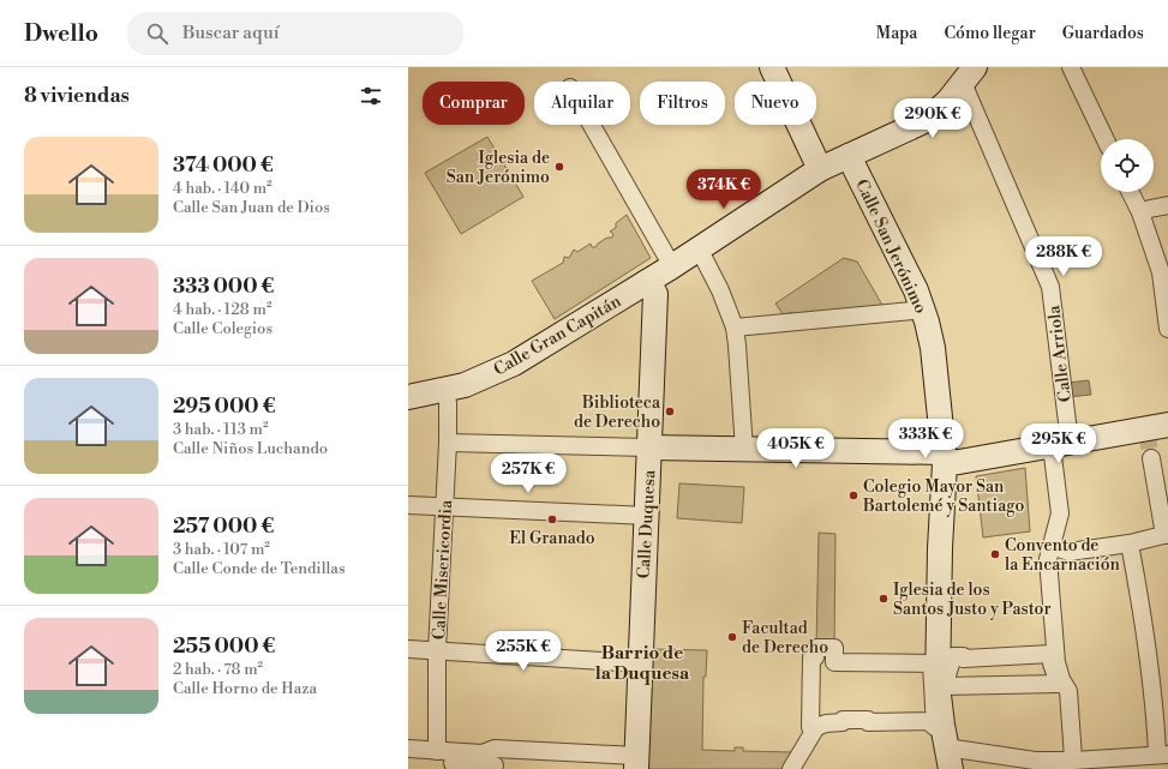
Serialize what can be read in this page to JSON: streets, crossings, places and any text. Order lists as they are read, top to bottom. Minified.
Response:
{"streets":{"main road":["Calle San Jerónimo","Calle Gran Capitán","Calle Duquesa"],"street":["Calle Arriola","Calle Misericordia"]},"crossings":[["Calle San Jerónimo","Calle Gran Capitán"],["Calle Gran Capitán","Calle Arriola"],["Calle Gran Capitán","Calle Duquesa"],["Calle Gran Capitán","Calle Misericordia"]],"districts":["Barrio de la Duquesa"],"places":["Iglesia de San Jerónimo","Biblioteca de Derecho","Colegio Mayor San Bartolemé y Santiago","El Granado","Convento de la Encarnación","Iglesia de los Santos Justo y Pastor","Facultad de Derecho"],"page":{"header":"Dwello","search":"Buscar aquí","nav":["Mapa","Cómo llegar","Guardados"],"heading":"8 viviendas","chip":["Comprar","Alquilar","Filtros","Nuevo"],"price":["290K €","374K €","288K €","333K €","295K €","405K €","257K €","255K €"],"list":[{"name":"374 000 €","note":"4 hab. · 140 m² · Calle San Juan de Dios"},{"name":"333 000 €","note":"4 hab. · 128 m² · Calle Colegios"},{"name":"295 000 €","note":"3 hab. · 113 m² · Calle Niños Luchando"},{"name":"257 000 €","note":"3 hab. · 107 m² · Calle Conde de Tendillas"},{"name":"255 000 €","note":"2 hab. · 78 m² · Calle Horno de Haza"}]}}
